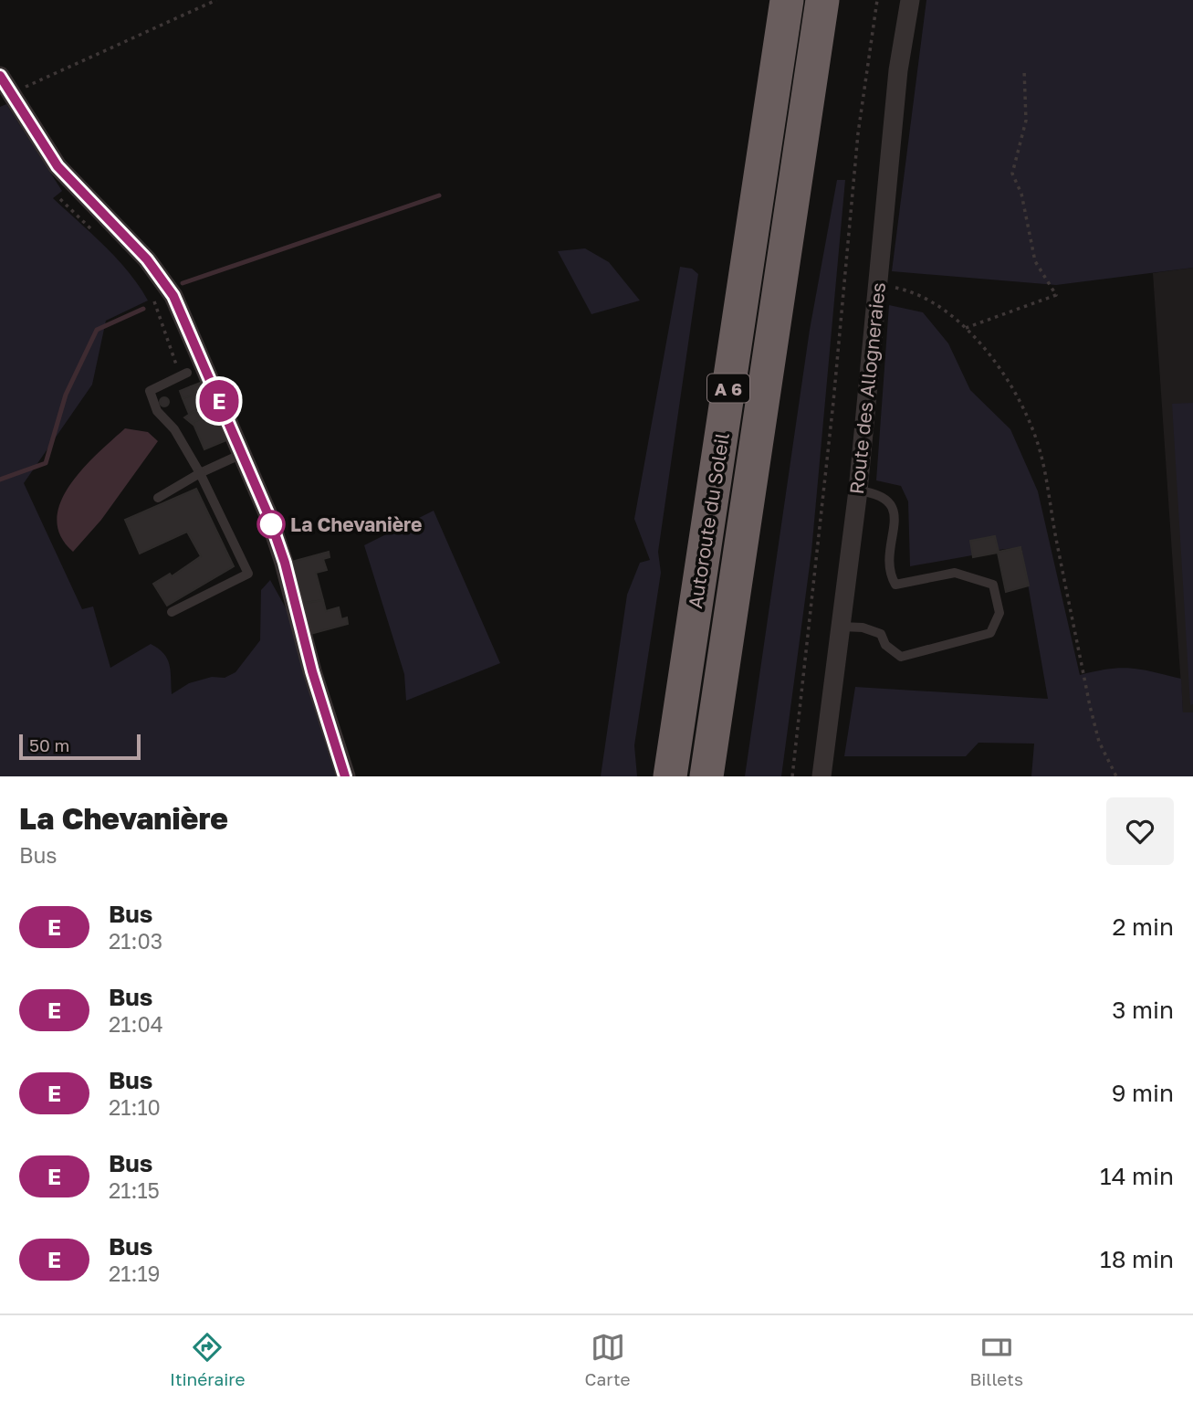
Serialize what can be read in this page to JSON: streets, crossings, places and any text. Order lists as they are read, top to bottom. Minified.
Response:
{"streets":{"highway":["A 6","Autoroute du Soleil"],"street":["Route des Allogneraies"]},"places":["La Chevanière"],"lines":["bus line E"],"scale_bar":"50 m","page":{"on_map":"E","scale":"50 m","heading":["La Chevanière","Bus"],"list":[{"mark":"E","name":"Bus","note":"21:03","value":"2 min"},{"mark":"E","name":"Bus","note":"21:04","value":"3 min"},{"mark":"E","name":"Bus","note":"21:10","value":"9 min"},{"mark":"E","name":"Bus","note":"21:15","value":"14 min"},{"mark":"E","name":"Bus","note":"21:19","value":"18 min"}],"tabs":["Itinéraire","Carte","Billets"]}}
